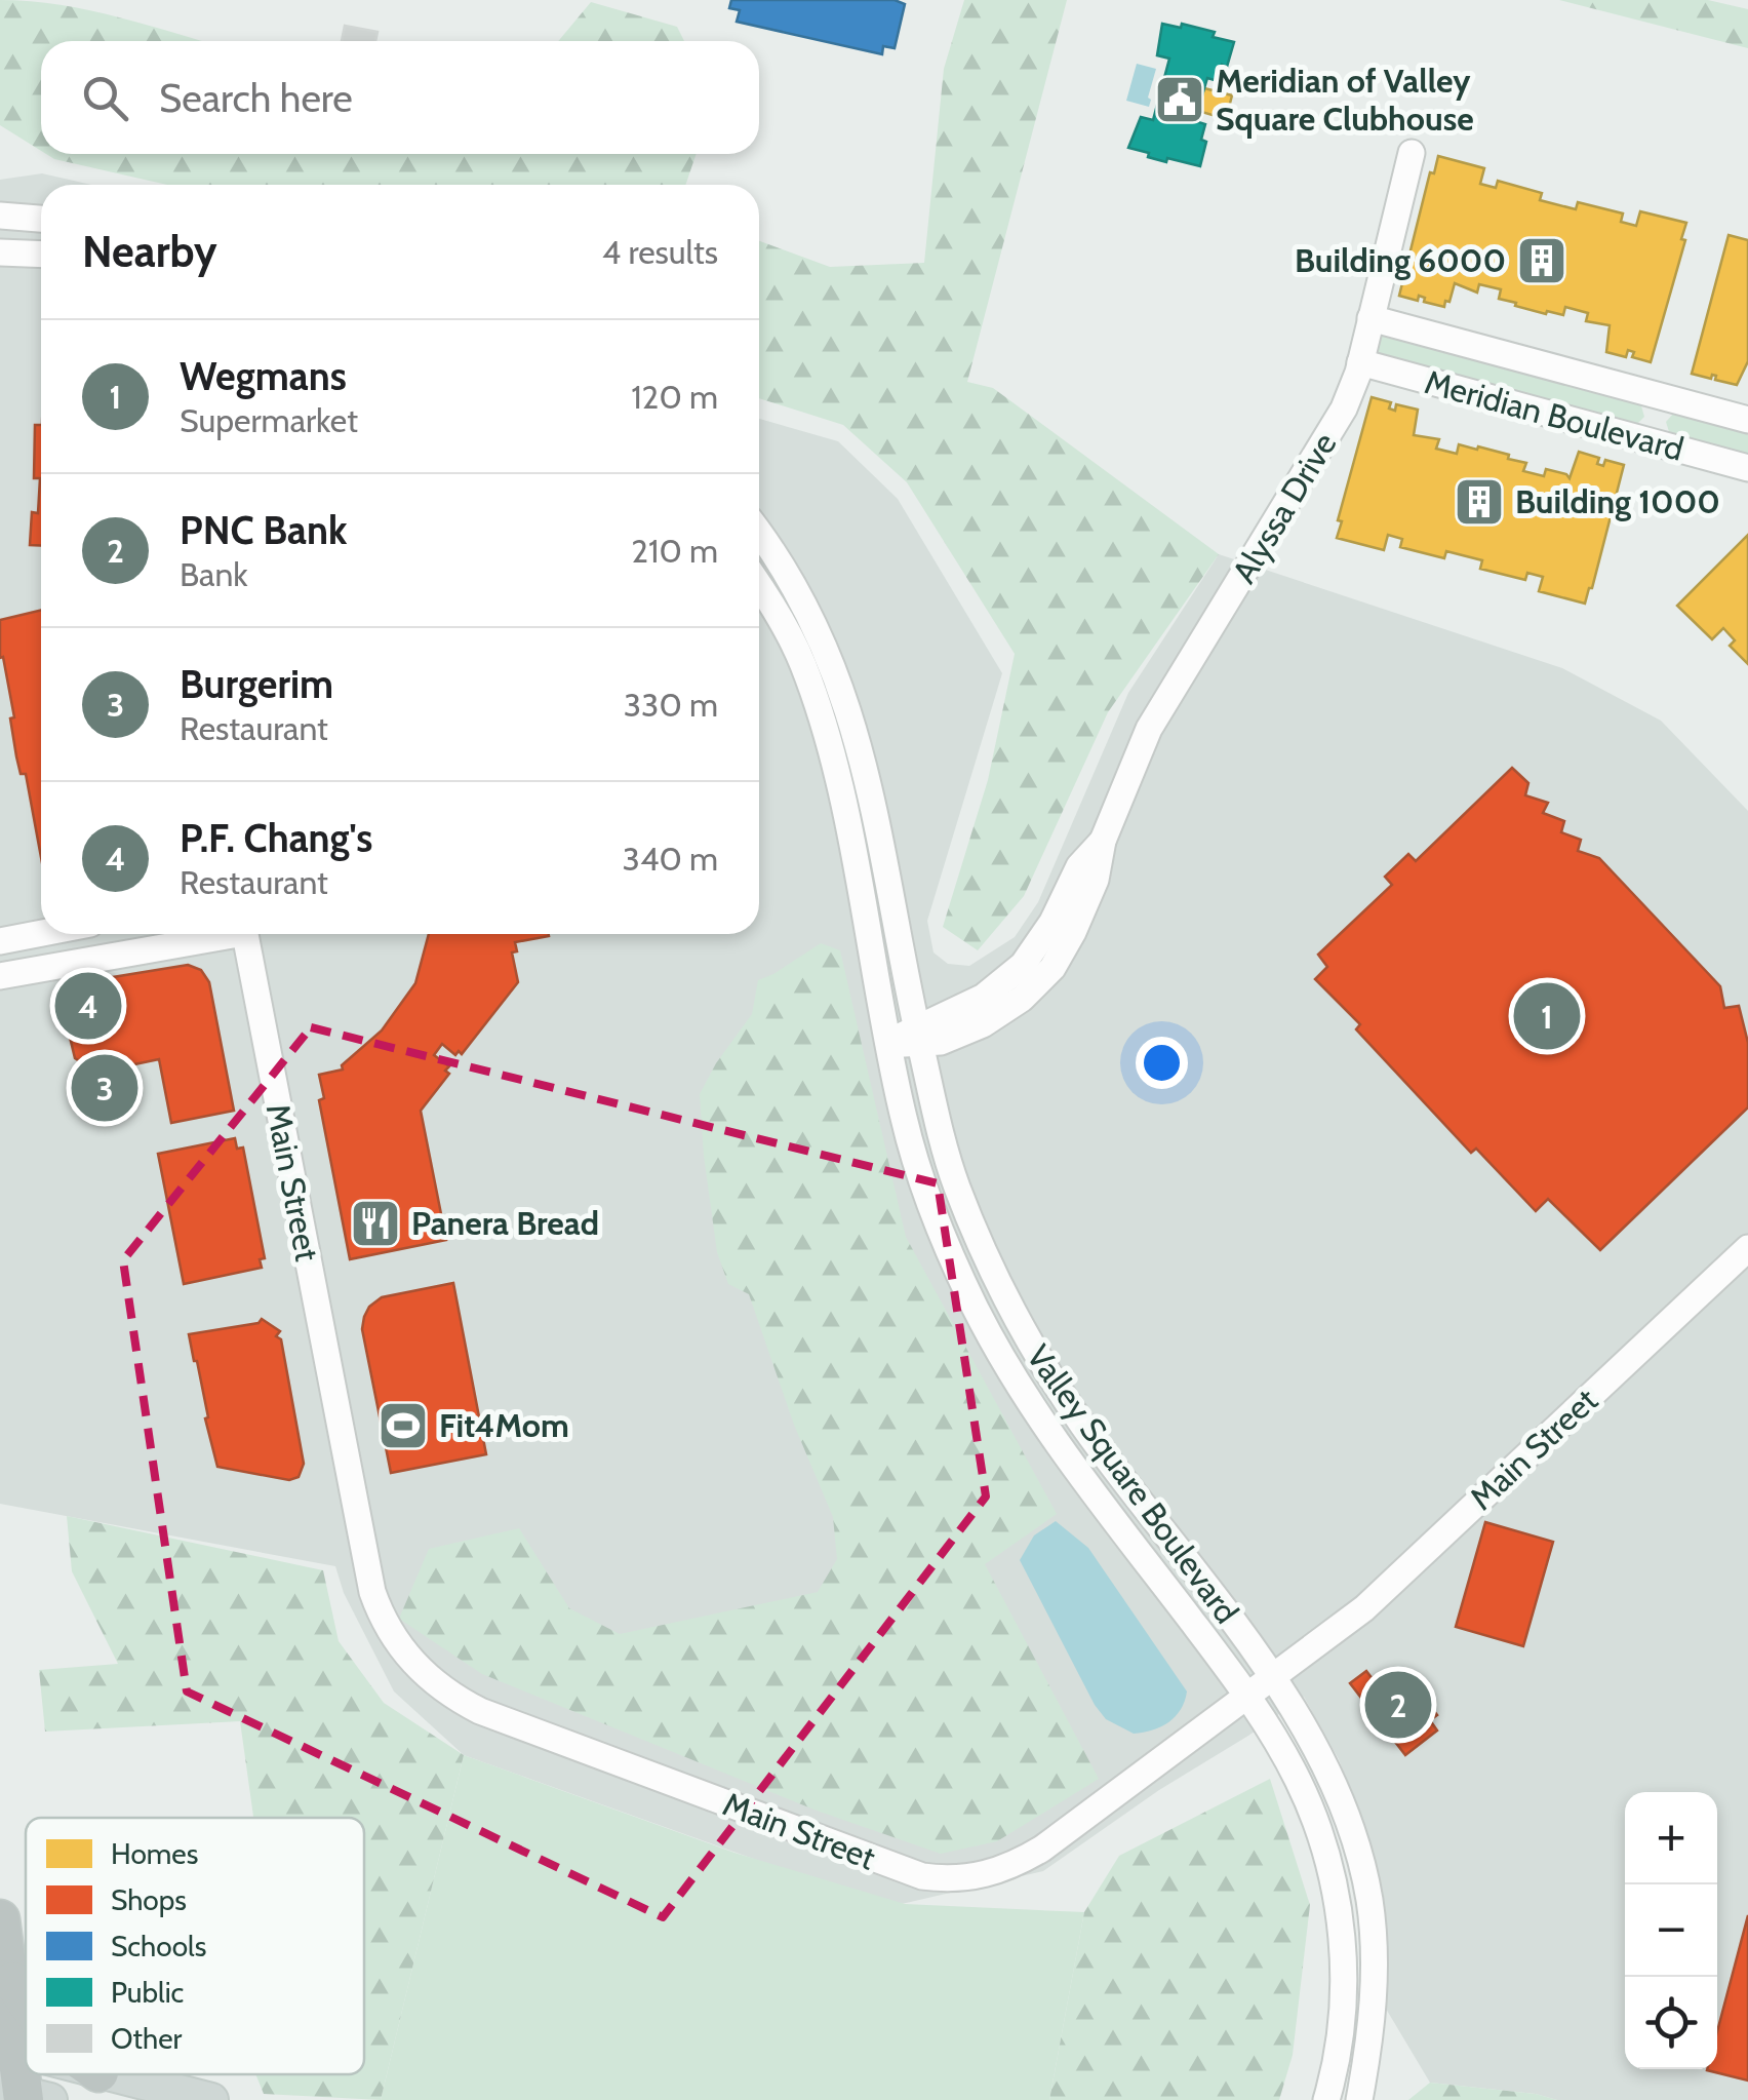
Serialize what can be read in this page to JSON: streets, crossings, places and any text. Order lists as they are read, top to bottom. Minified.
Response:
{"streets":{"street":["Meridian Boulevard","Alyssa Drive","Main Street","Valley Square Boulevard"]},"crossings":[["Meridian Boulevard","Alyssa Drive"],["Alyssa Drive","Valley Square Boulevard"],["Main Street","Valley Square Boulevard"]],"places":{"public building":["Meridian of Valley Square Clubhouse"],"building":["Building 6000","Building 1000"],"restaurant":["Panera Bread"],"sports":["Fit4Mom"]},"legend":["Homes","Shops","Schools","Public","Other"],"page":{"search":"Search here","heading":["Nearby","4 results"],"list":[{"mark":"1","name":"Wegmans","note":"Supermarket","value":"120 m"},{"mark":"2","name":"PNC Bank","note":"Bank","value":"210 m"},{"mark":"3","name":"Burgerim","note":"Restaurant","value":"330 m"},{"mark":"4","name":"P.F. Chang's","note":"Restaurant","value":"340 m"}],"pins":["4","1","3","2"],"map_buttons":["+","−"]}}
